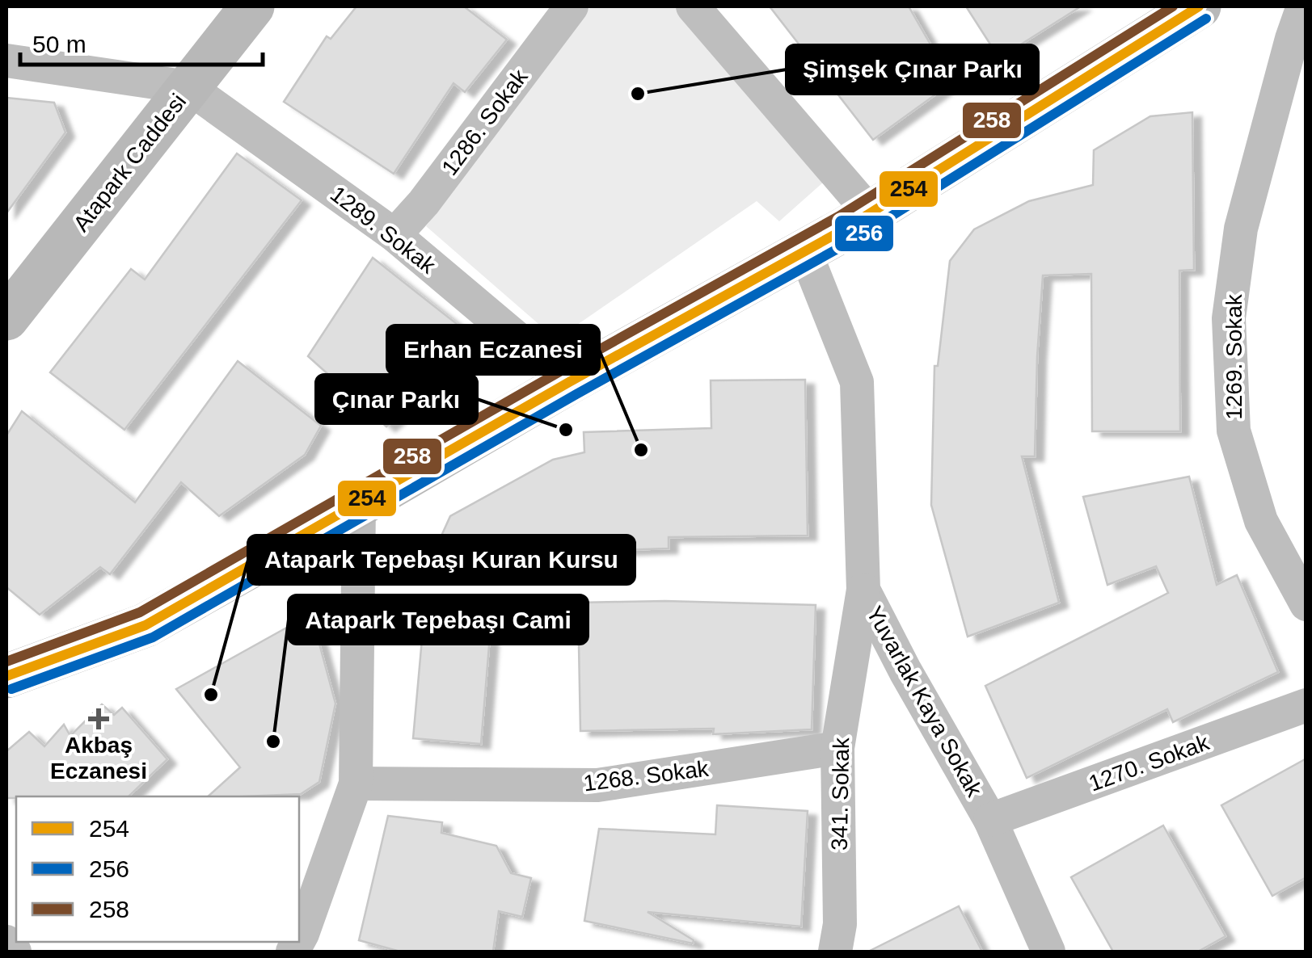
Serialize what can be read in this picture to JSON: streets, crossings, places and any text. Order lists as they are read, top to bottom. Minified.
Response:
{"streets":{"street":["1286. Sokak","Atapark Caddesi","1289. Sokak","1269. Sokak","Yuvarlak Kaya Sokak","1270. Sokak","1268. Sokak","341. Sokak"]},"crossings":[["1286. Sokak","1289. Sokak"],["Atapark Caddesi","1289. Sokak"],["Yuvarlak Kaya Sokak","1270. Sokak"],["Yuvarlak Kaya Sokak","341. Sokak"],["1268. Sokak","341. Sokak"]],"places":{"other":["Şimşek Çınar Parkı","Çınar Parkı","Erhan Eczanesi","Atapark Tepebaşı Kuran Kursu","Atapark Tepebaşı Cami"],"health":["Akbaş Eczanesi"]},"lines":["transit line 254","transit line 258","transit line 256"],"legend":["254","256","258"],"scale_bar":"50 m"}
